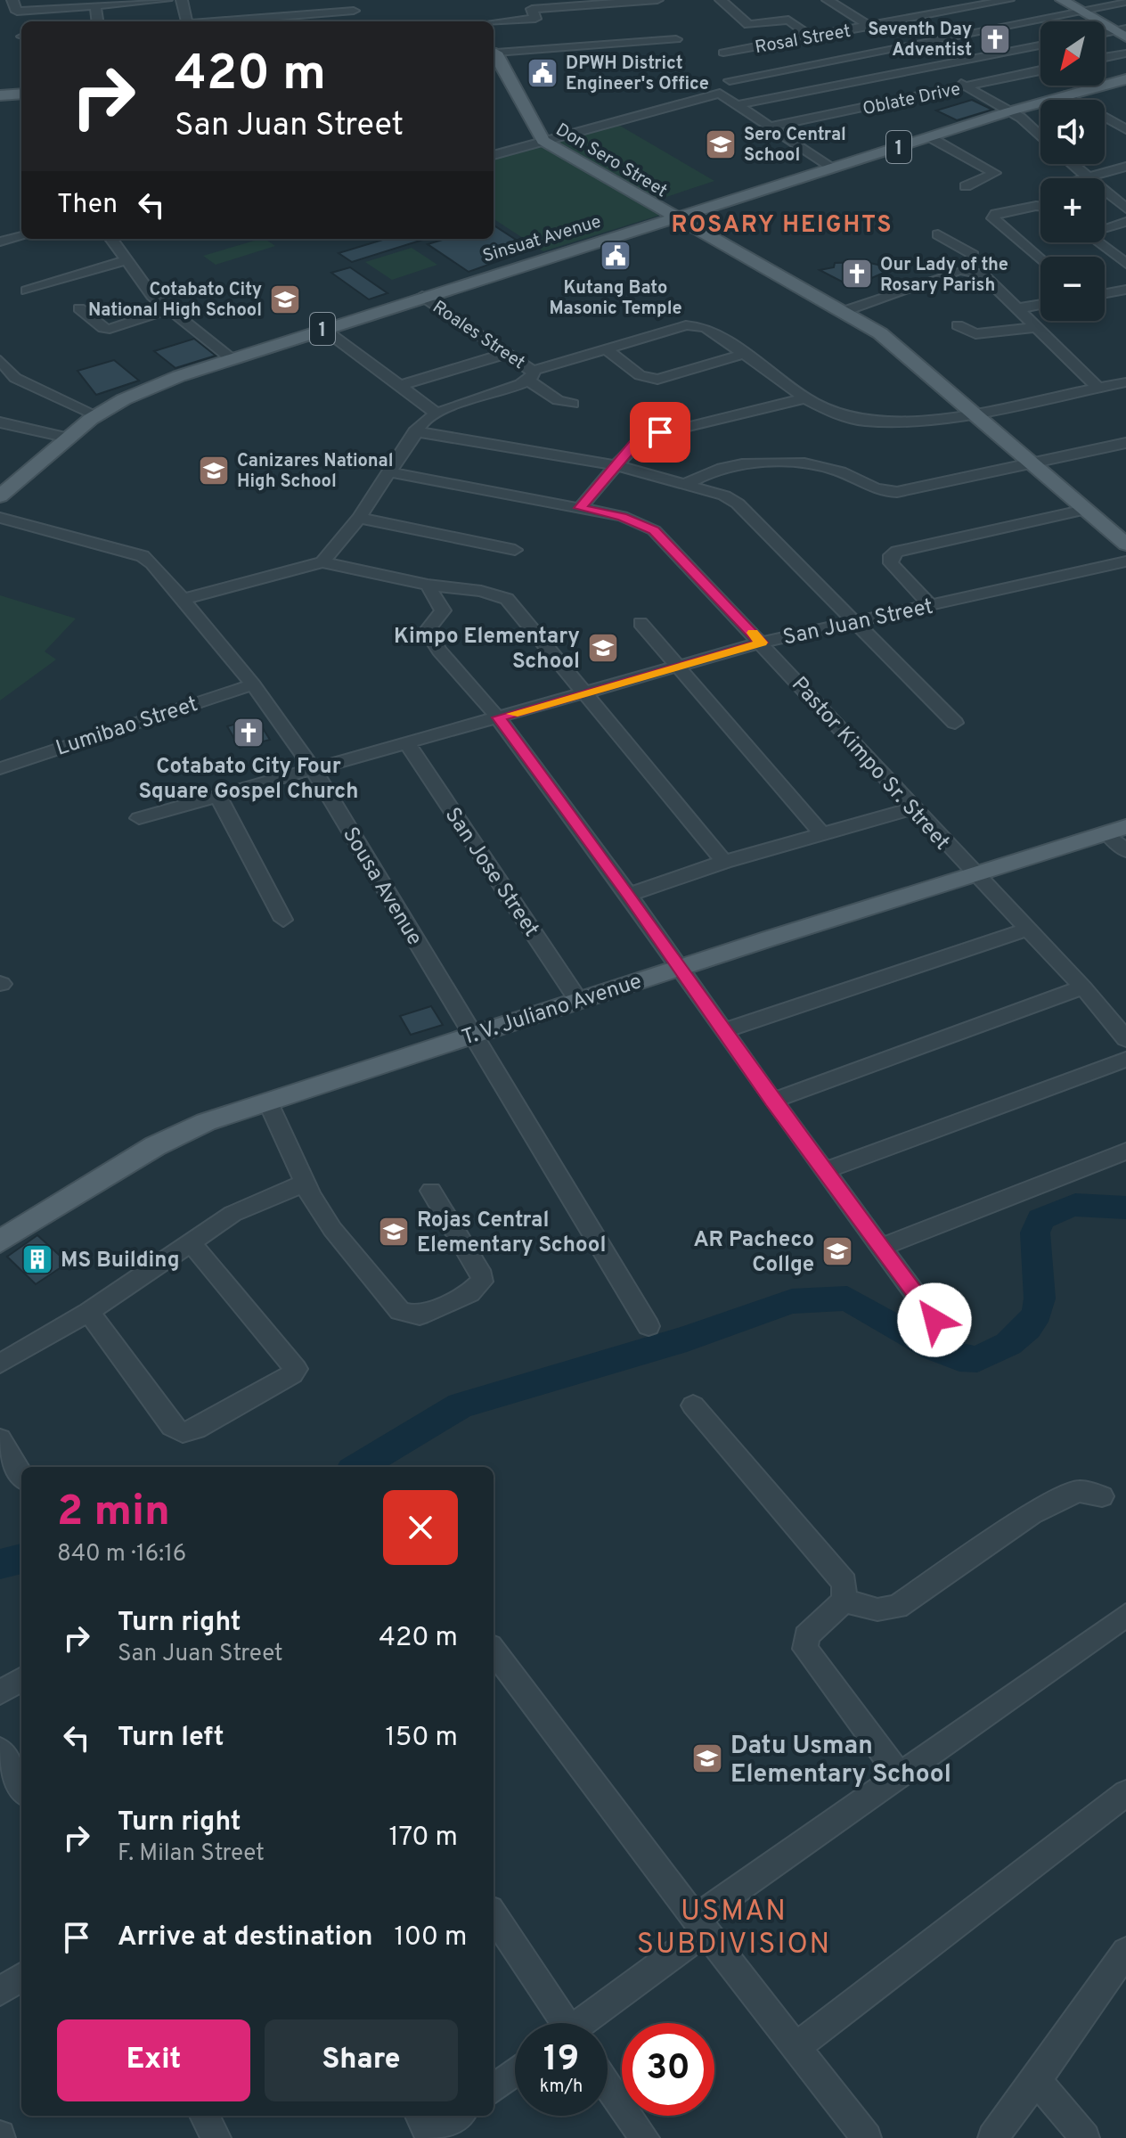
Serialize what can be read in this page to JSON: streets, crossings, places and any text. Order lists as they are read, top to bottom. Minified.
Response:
{"streets":{"main road":["1","Don Sero Street","Sinsuat Avenue","T. V. Juliano Avenue"],"street":["Rosal Street","Oblate Drive","Roales Street","San Juan Street","Lumibao Street","Pastor Kimpo Sr. Street","San Jose Street","Sousa Avenue"]},"crossings":[["Don Sero Street","Sinsuat Avenue"],["Sinsuat Avenue","Roales Street"],["San Juan Street","Pastor Kimpo Sr. Street"],["San Juan Street","San Jose Street"],["San Juan Street","Sousa Avenue"],["Lumibao Street","Sousa Avenue"],["Pastor Kimpo Sr. Street","T. V. Juliano Avenue"],["San Jose Street","T. V. Juliano Avenue"],["Sousa Avenue","T. V. Juliano Avenue"]],"districts":["ROSARY HEIGHTS","USMAN SUBDIVISION"],"places":{"church":["Seventh Day Adventist","Our Lady of the Rosary Parish","Cotabato City Four Square Gospel Church"],"public building":["DPWH District Engineer's Office","Kutang Bato Masonic Temple"],"school or university":["Sero Central School","Cotabato City National High School","Canizares National High School","Kimpo Elementary School","Rojas Central Elementary School","AR Pacheco Collge","Datu Usman Elementary School"],"building":["MS Building"]},"north":"bottom left","page":{"map_buttons":["+","−"],"turn":["420 m","San Juan Street"],"then":"Then","heading":["2 min","840 m · 16:16"],"list":[{"name":"Turn right","note":"San Juan Street","value":"420 m"},{"name":"Turn left","value":"150 m"},{"name":"Turn right","note":"F. Milan Street","value":"170 m"},{"name":"Arrive at destination","value":"100 m"}],"buttons":["Exit","Share"],"speed":"19 km/h","limit":"30"}}
